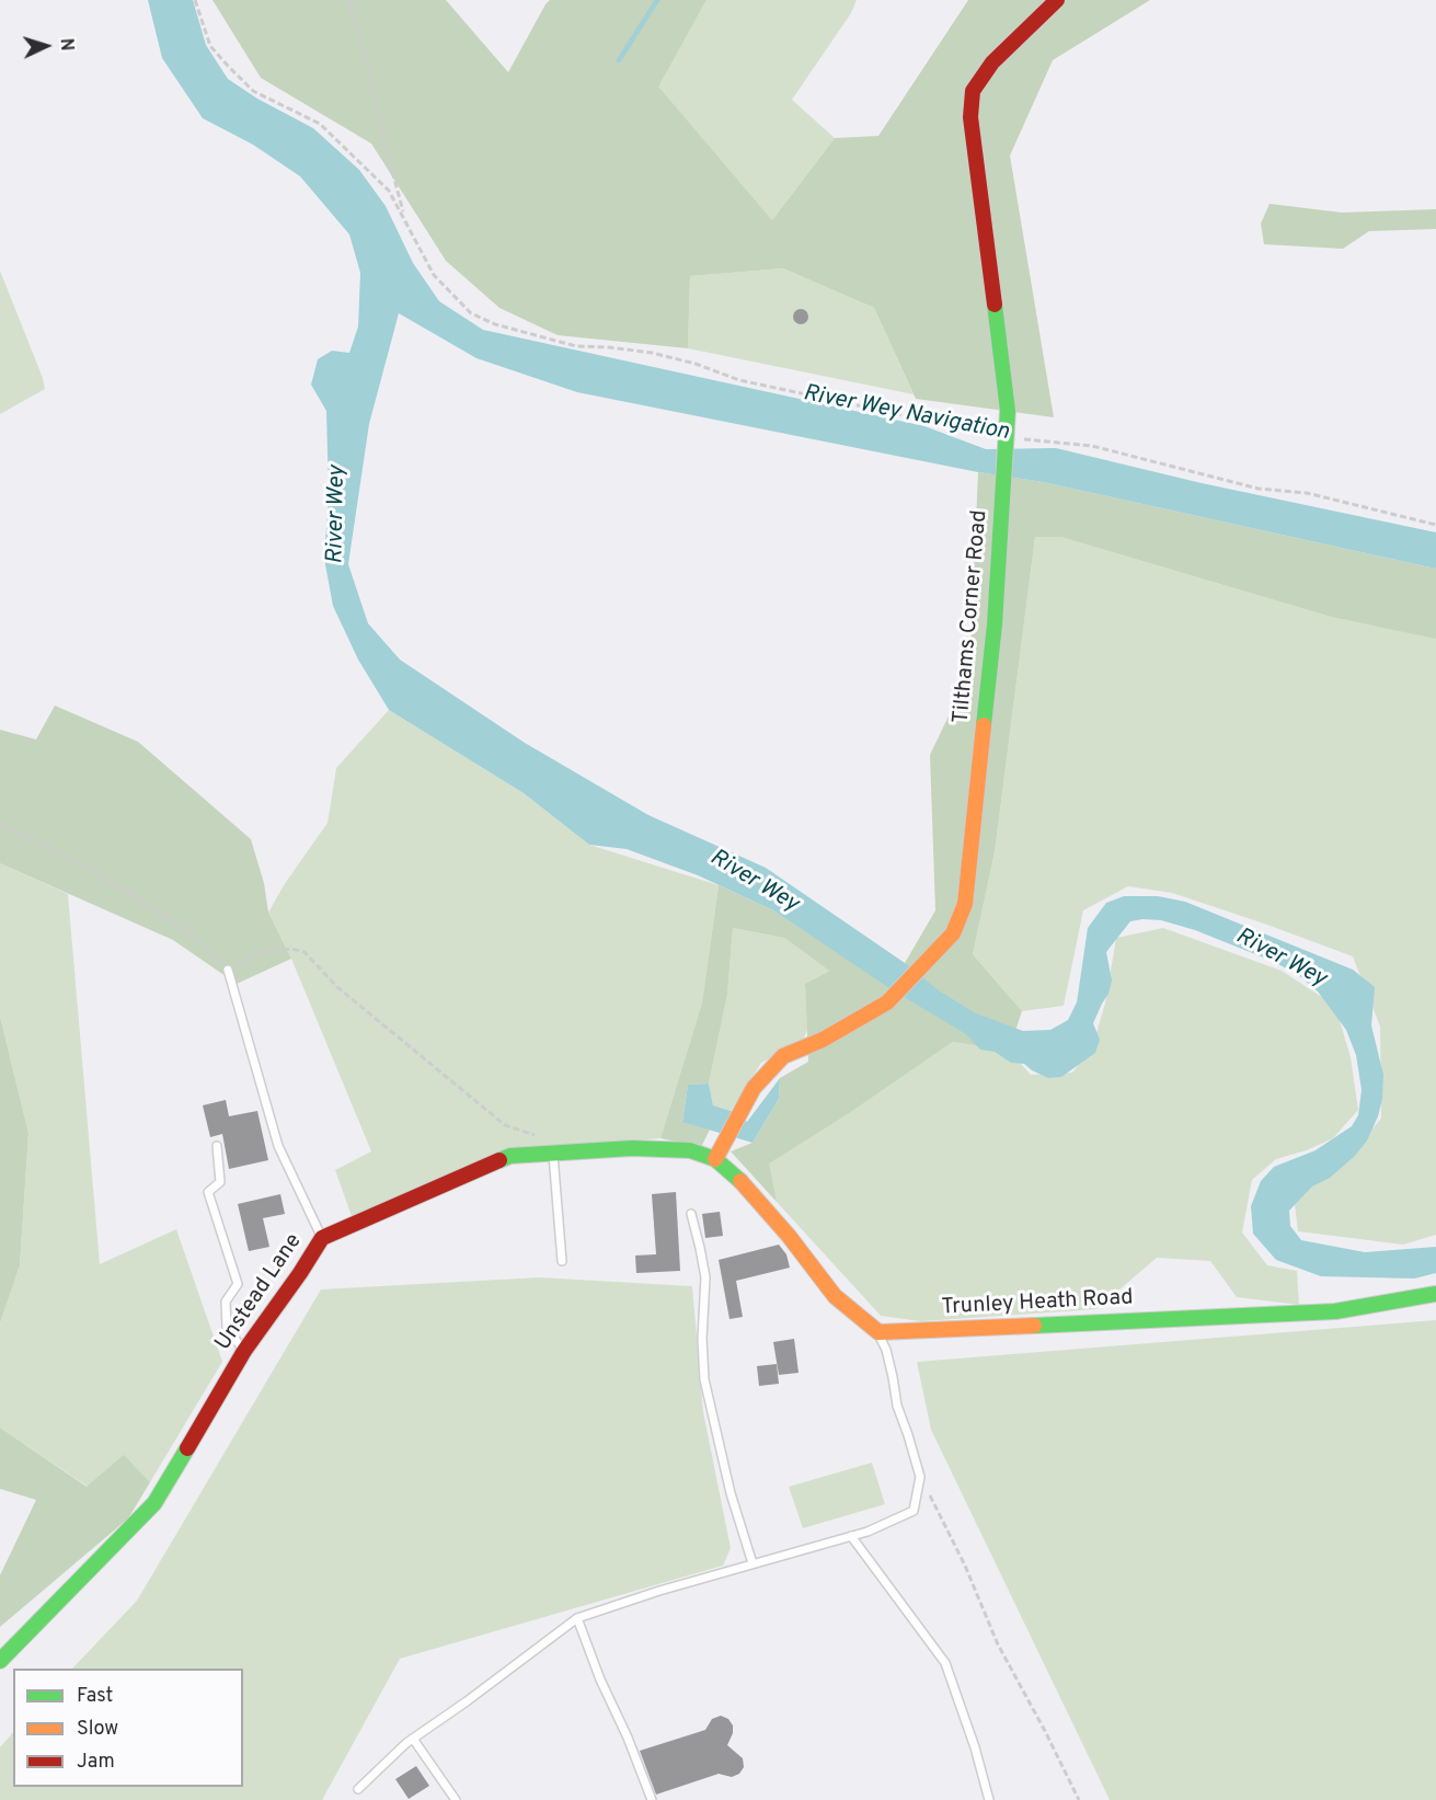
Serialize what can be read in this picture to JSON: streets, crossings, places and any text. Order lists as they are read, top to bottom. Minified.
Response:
{"streets":{"street":["Tilthams Corner Road","Unstead Lane","Trunley Heath Road"]},"crossings":[["Tilthams Corner Road","Unstead Lane"]],"water":["River Wey Navigation","River Wey"],"legend":["Fast","Slow","Jam"],"north":"right"}
